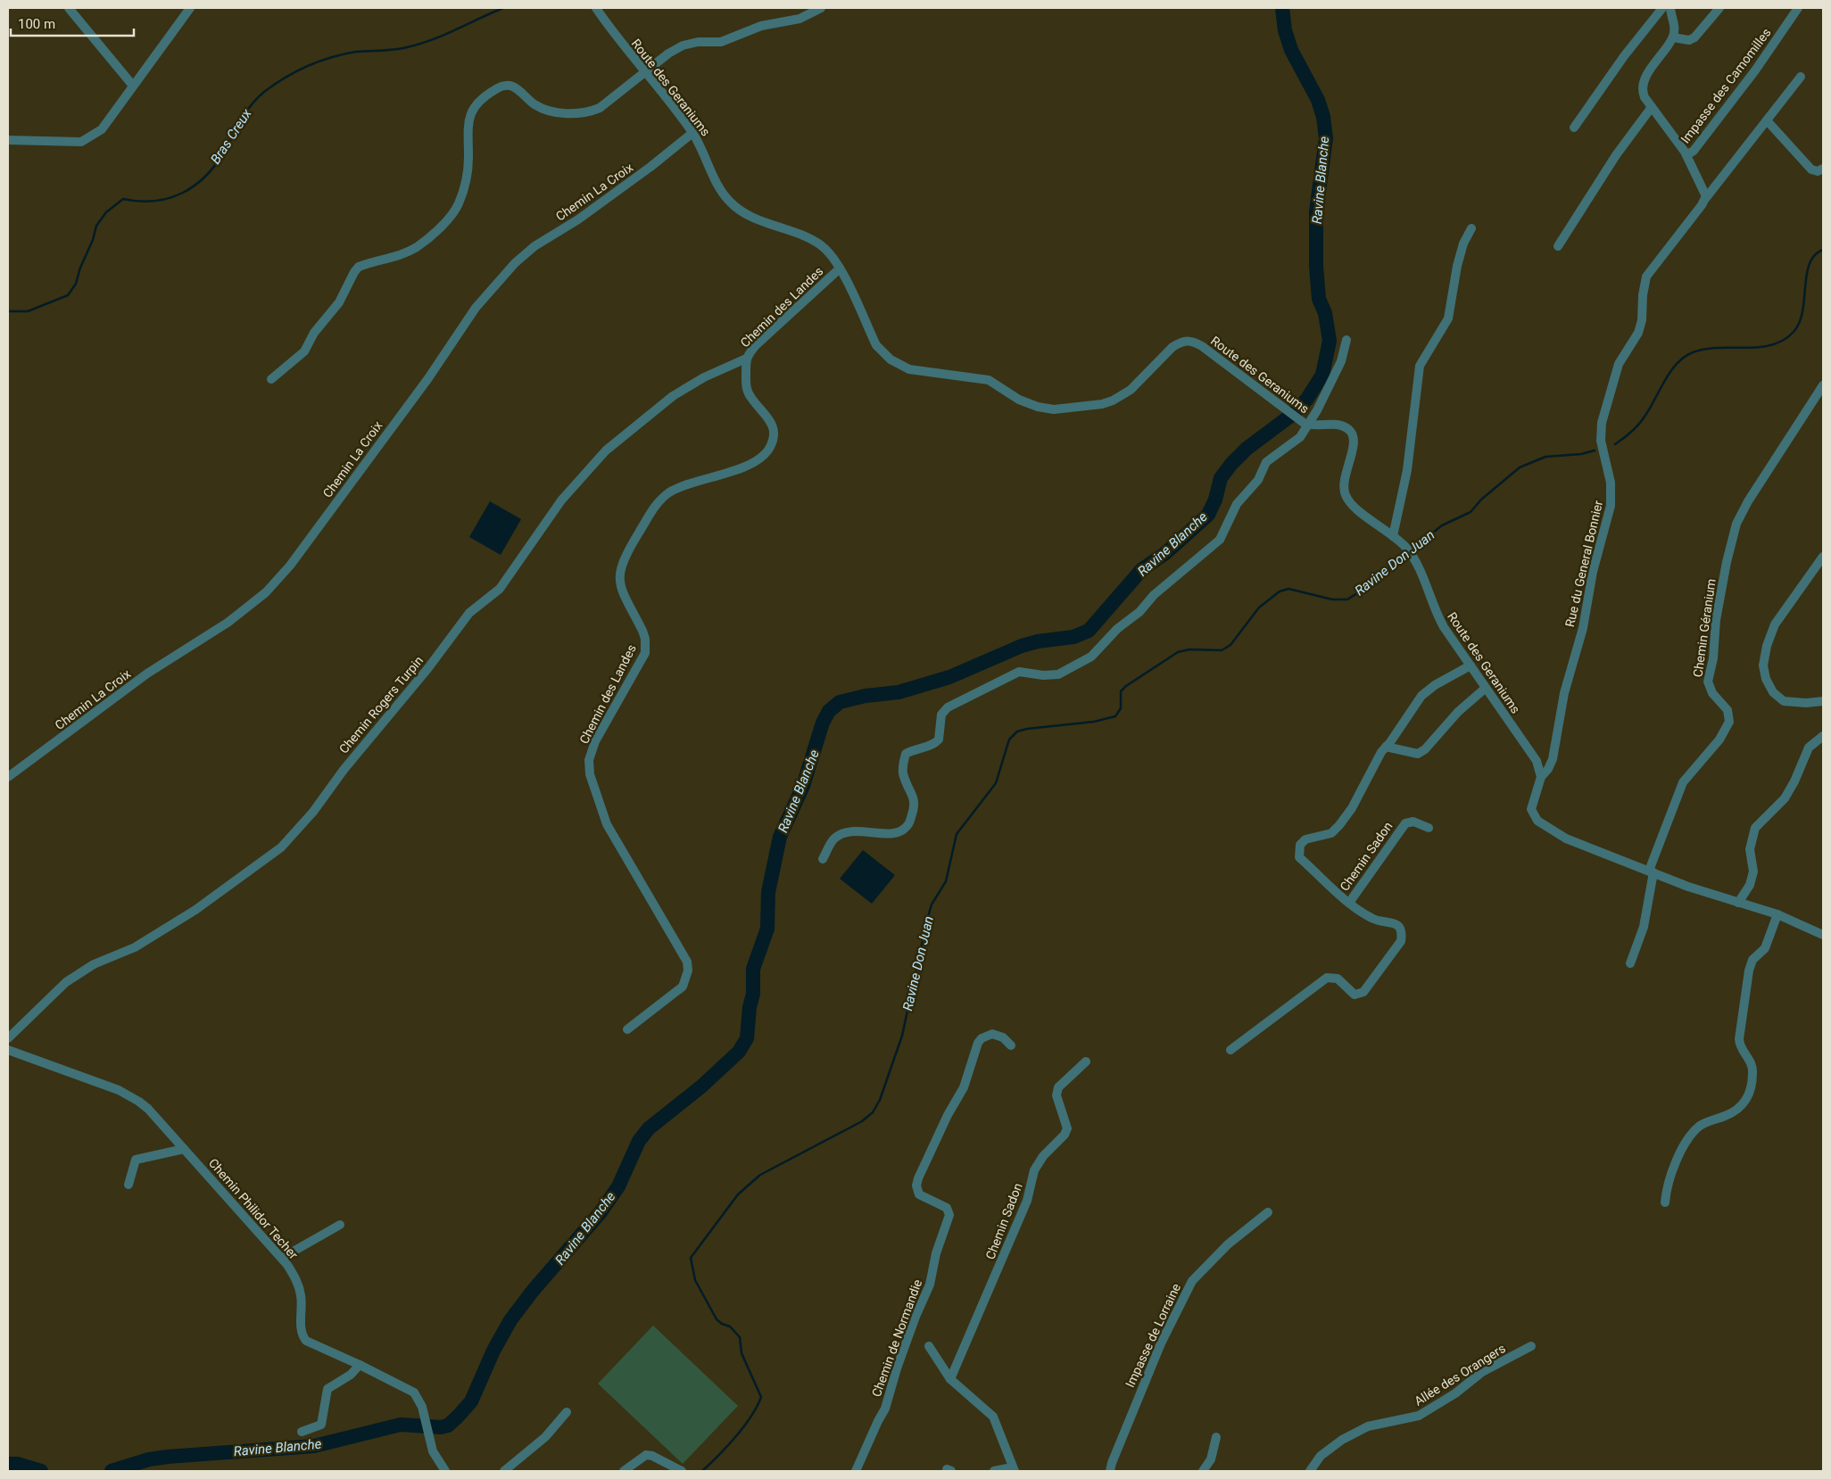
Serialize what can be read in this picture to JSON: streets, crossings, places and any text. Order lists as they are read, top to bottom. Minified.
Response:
{"streets":{"street":["Impasse des Camomilles","Route des Geraniums","Chemin La Croix","Chemin des Landes","Rue du General Bonnier","Chemin Géranium","Chemin Rogers Turpin","Chemin Sadon","Chemin Philidor Techer","Impasse de Lorraine","Chemin de Normandie","Allée des Orangers"]},"crossings":[["Route des Geraniums","Chemin La Croix"],["Route des Geraniums","Chemin des Landes"],["Route des Geraniums","Rue du General Bonnier"],["Route des Geraniums","Chemin Sadon"],["Chemin des Landes","Chemin Rogers Turpin"]],"water":["Bras Creux","Ravine Blanche","Ravine Don Juan"],"scale_bar":"100 m"}
